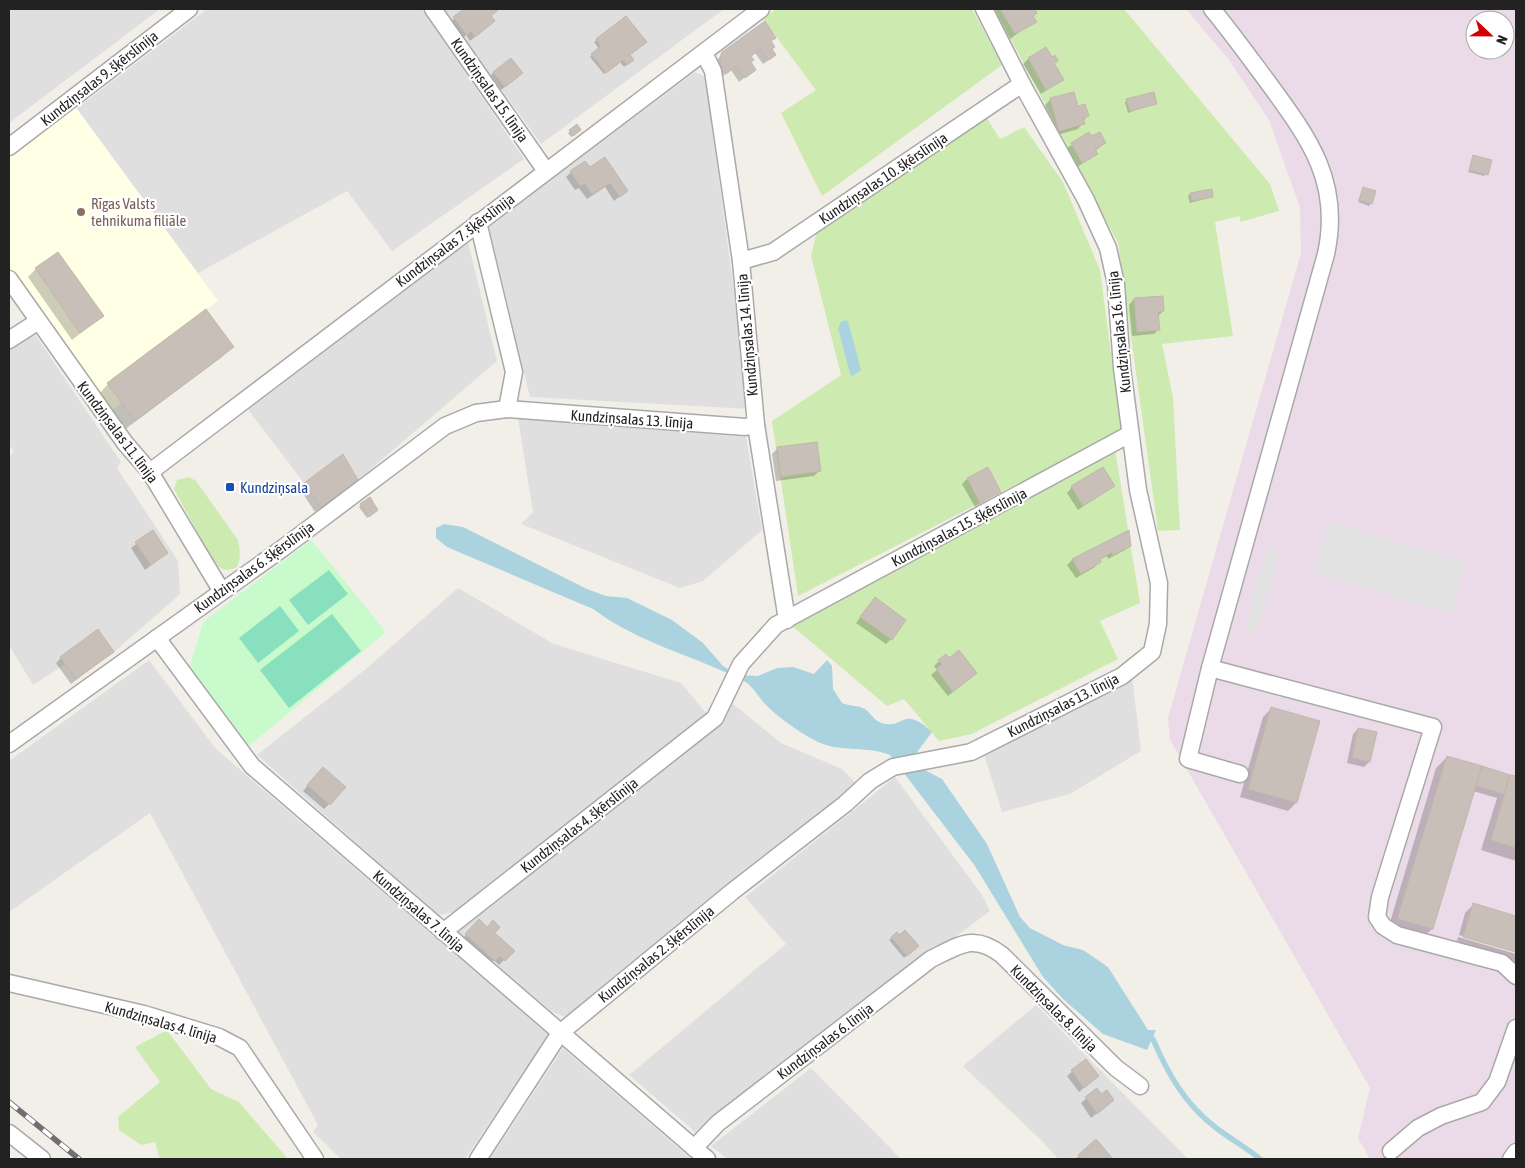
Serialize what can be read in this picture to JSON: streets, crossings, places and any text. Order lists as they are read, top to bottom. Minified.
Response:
{"streets":{"street":["Kundziņsalas 9. šķērslīnija","Kundziņsalas 15. līnija","Kundziņsalas 10. šķērslīnija","Kundziņsalas 7. šķērslīnija","Kundziņsalas 16. līnija","Kundziņsalas 14. līnija","Kundziņsalas 13. līnija","Kundziņsalas 11. līnija","Kundziņsalas 15. šķērslīnija","Kundziņsalas 6. šķērslīnija","Kundziņsalas 4. šķērslīnija","Kundziņsalas 7. līnija","Kundziņsalas 2. šķērslīnija","Kundziņsalas 8. līnija","Kundziņsalas 4. līnija","Kundziņsalas 6. līnija"]},"crossings":[["Kundziņsalas 15. līnija","Kundziņsalas 7. šķērslīnija"],["Kundziņsalas 10. šķērslīnija","Kundziņsalas 16. līnija"],["Kundziņsalas 10. šķērslīnija","Kundziņsalas 14. līnija"],["Kundziņsalas 7. šķērslīnija","Kundziņsalas 14. līnija"],["Kundziņsalas 7. šķērslīnija","Kundziņsalas 11. līnija"],["Kundziņsalas 16. līnija","Kundziņsalas 13. līnija"],["Kundziņsalas 16. līnija","Kundziņsalas 15. šķērslīnija"],["Kundziņsalas 14. līnija","Kundziņsalas 13. līnija"],["Kundziņsalas 14. līnija","Kundziņsalas 15. šķērslīnija"],["Kundziņsalas 13. līnija","Kundziņsalas 6. šķērslīnija"],["Kundziņsalas 13. līnija","Kundziņsalas 2. šķērslīnija"],["Kundziņsalas 11. līnija","Kundziņsalas 6. šķērslīnija"],["Kundziņsalas 15. šķērslīnija","Kundziņsalas 4. šķērslīnija"],["Kundziņsalas 6. šķērslīnija","Kundziņsalas 7. līnija"],["Kundziņsalas 4. šķērslīnija","Kundziņsalas 7. līnija"],["Kundziņsalas 7. līnija","Kundziņsalas 2. šķērslīnija"],["Kundziņsalas 7. līnija","Kundziņsalas 6. līnija"],["Kundziņsalas 8. līnija","Kundziņsalas 6. līnija"]],"places":{"other":["Rīgas Valsts tehnikuma filiāle"],"transit":["Kundziņsala"]},"north":"right"}
